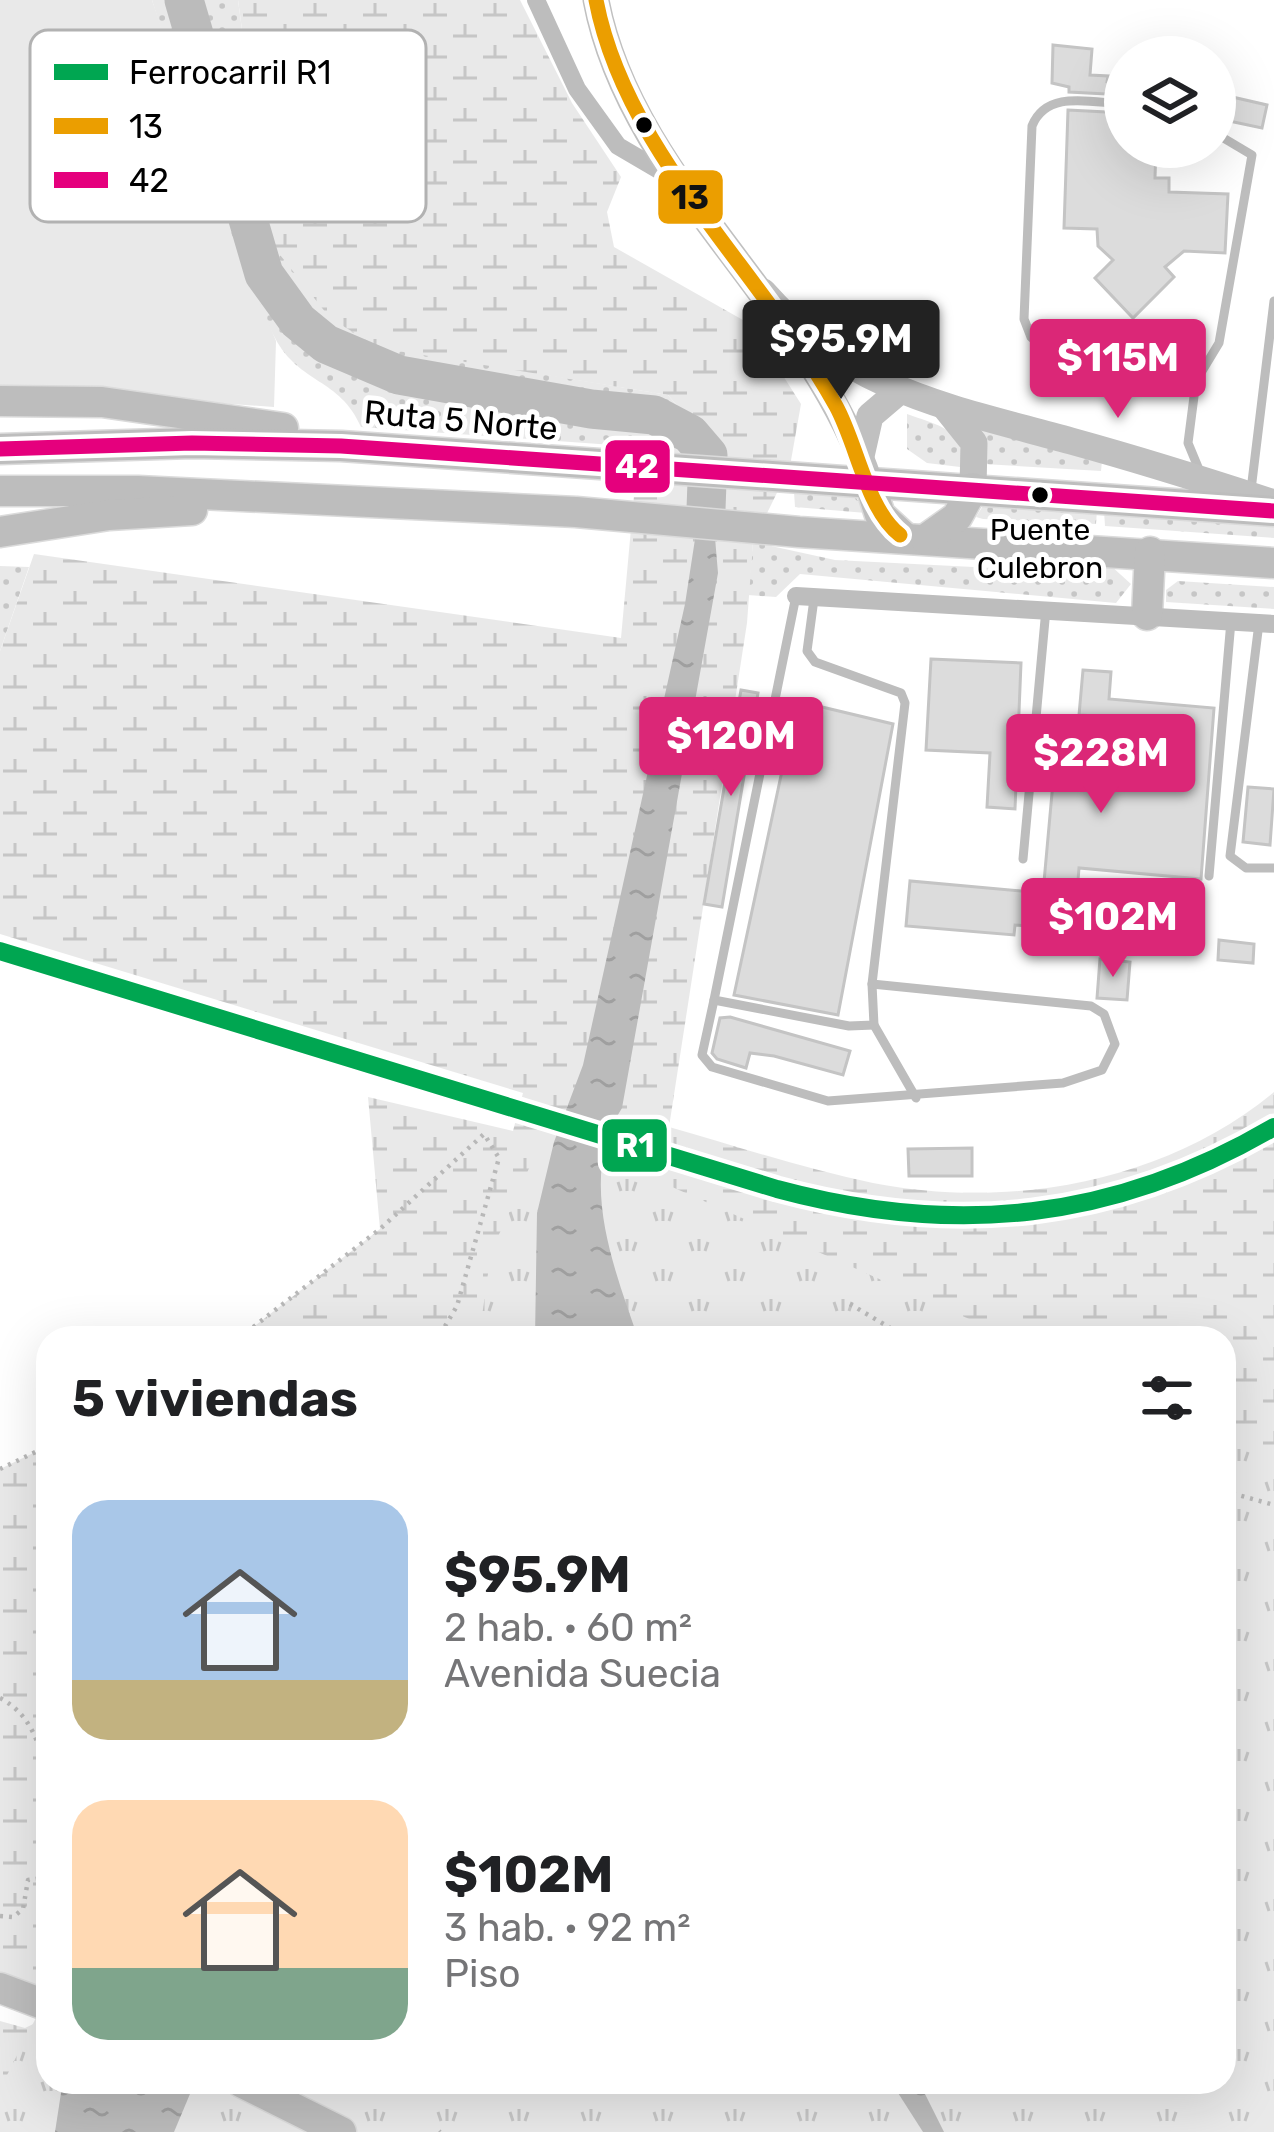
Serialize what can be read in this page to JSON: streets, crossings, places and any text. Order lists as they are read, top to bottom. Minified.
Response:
{"streets":{"main road":["Ruta 5 Norte"]},"places":["Puente Culebron"],"lines":["transit line 13","transit line 42","rail line R1"],"legend":["Ferrocarril R1","13","42"],"page":{"price":["$95.9M","$115M","$120M","$228M","$102M"],"heading":"5 viviendas","list":[{"name":"$95.9M","note":"2 hab. · 60 m² · Avenida Suecia"},{"name":"$102M","note":"3 hab. · 92 m² · Piso"}]}}
